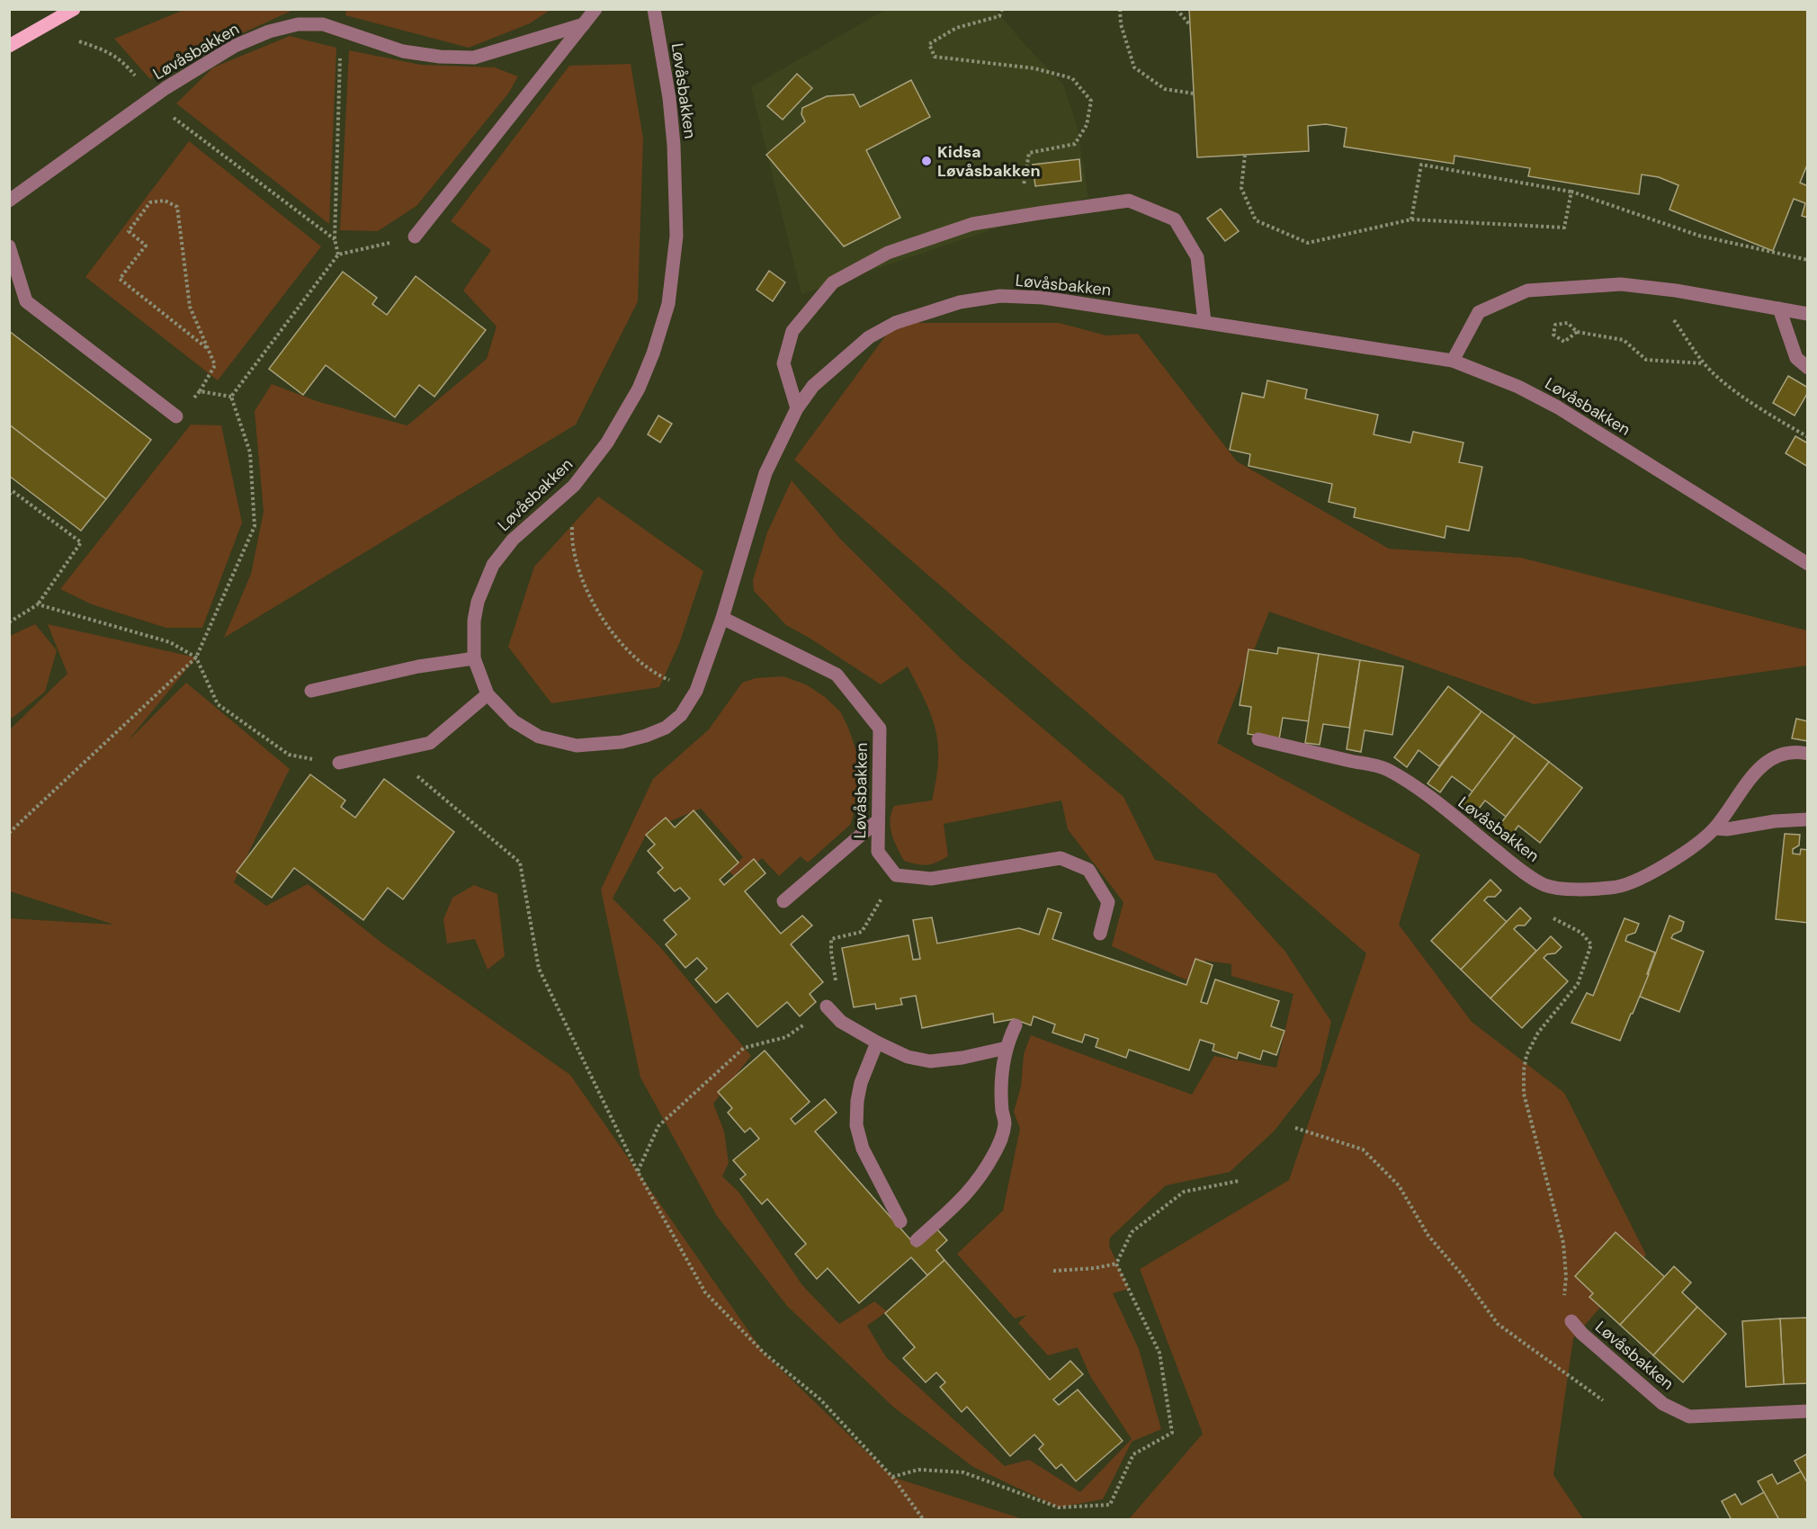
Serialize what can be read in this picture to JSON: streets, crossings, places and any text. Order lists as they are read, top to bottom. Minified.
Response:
{"streets":{"street":["Løvåsbakken"]},"places":["Kidsa Løvåsbakken"]}
